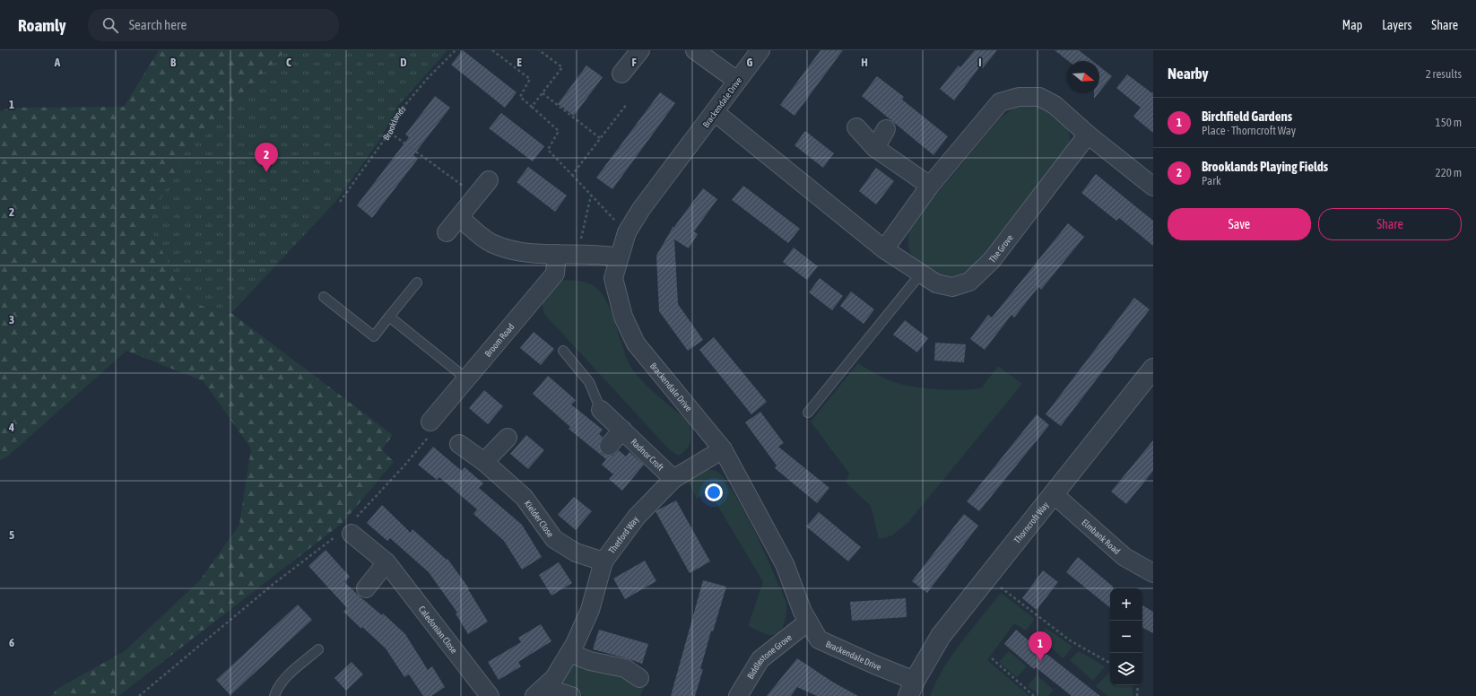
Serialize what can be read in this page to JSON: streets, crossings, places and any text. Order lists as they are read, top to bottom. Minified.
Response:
{"streets":{"street":["Brackendale Drive","The Grove","Broom Road","Radnor Croft","Kielder Close","Thorncroft Way","Thetford Way","Elmbank Road","Caledonian Close","Biddlestone Grove"],"path":["Brooklands"]},"crossings":[["Brackendale Drive","The Grove"],["Brackendale Drive","Thorncroft Way"],["Brackendale Drive","Thetford Way"],["Brackendale Drive","Biddlestone Grove"],["Radnor Croft","Thetford Way"],["Kielder Close","Thetford Way"],["Thorncroft Way","Elmbank Road"]],"north":"right","page":{"header":"Roamly","search":"Search here","nav":["Map","Layers","Share"],"heading":["Nearby","2 results"],"list":[{"mark":"1","name":"Birchfield Gardens","note":"Place · Thorncroft Way","value":"150 m"},{"mark":"2","name":"Brooklands Playing Fields","note":"Park","value":"220 m"}],"pins":["2","1"],"buttons":["Save","Share"],"map_buttons":["+","−"]},"grid":{"columns":["A","B","C","D","E","F","G","H","I"],"rows":["1","2","3","4","5","6"]}}
